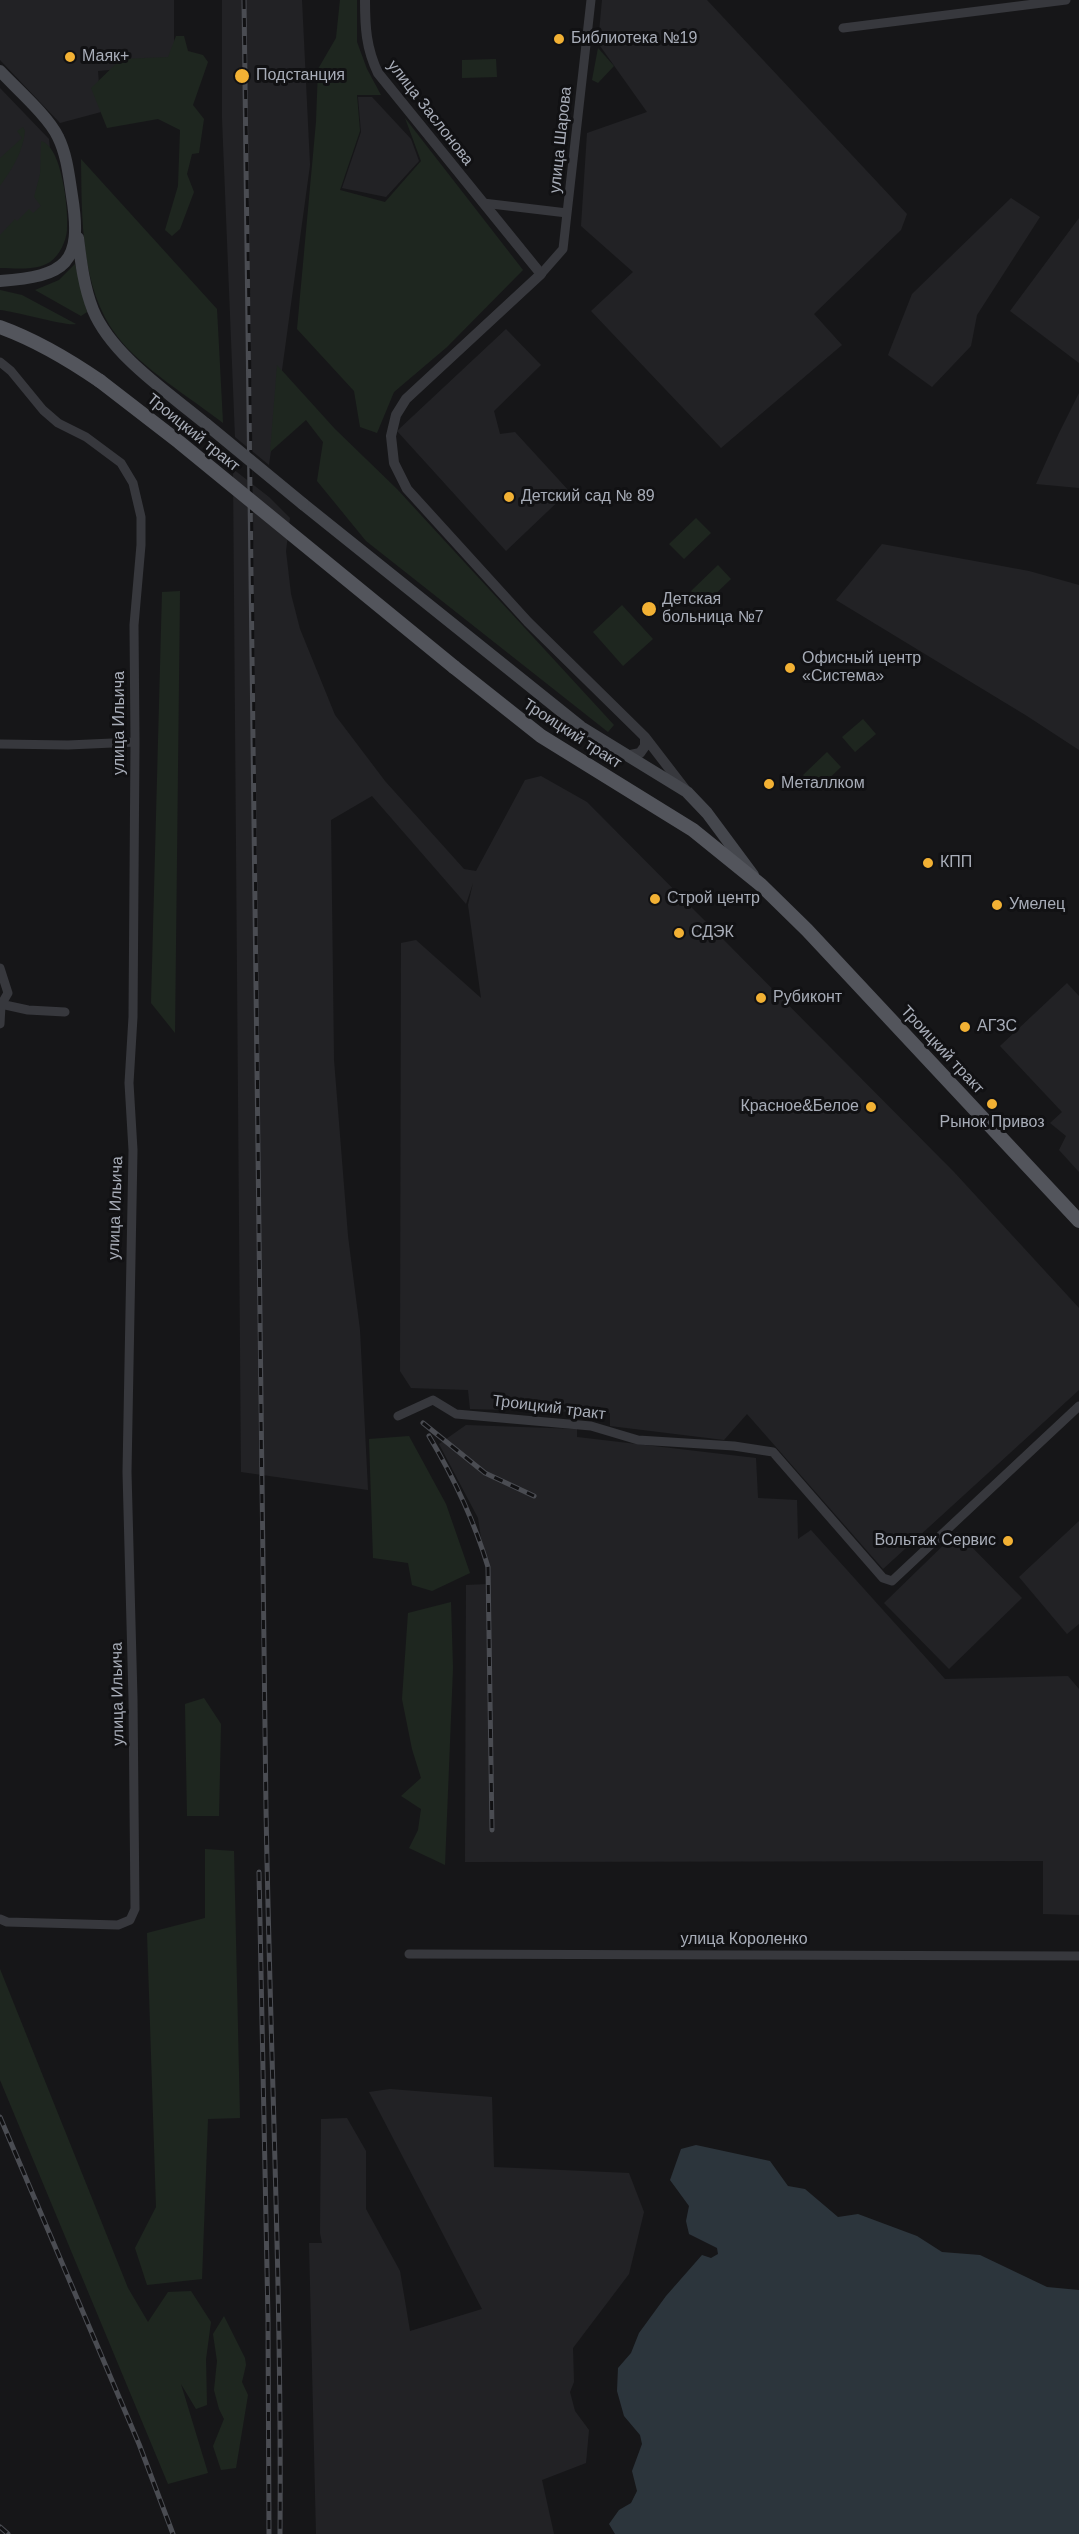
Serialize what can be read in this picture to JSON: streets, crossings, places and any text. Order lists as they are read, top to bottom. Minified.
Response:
{"streets":{"main road":["Троицкий тракт"],"street":["улица Заслонова","улица Шарова","улица Ильича","улица Короленко"]},"crossings":[["улица Заслонова","улица Шарова"]],"places":["Библиотека №19","Маяк+","Подстанция","Детский сад № 89","Детская больница №7","Офисный центр «Система»","Металлком","КПП","Строй центр","Умелец","СДЭК","Рубиконт","АГЗС","Рынок Привоз","Красное&Белое","Вольтаж Сервис"]}
